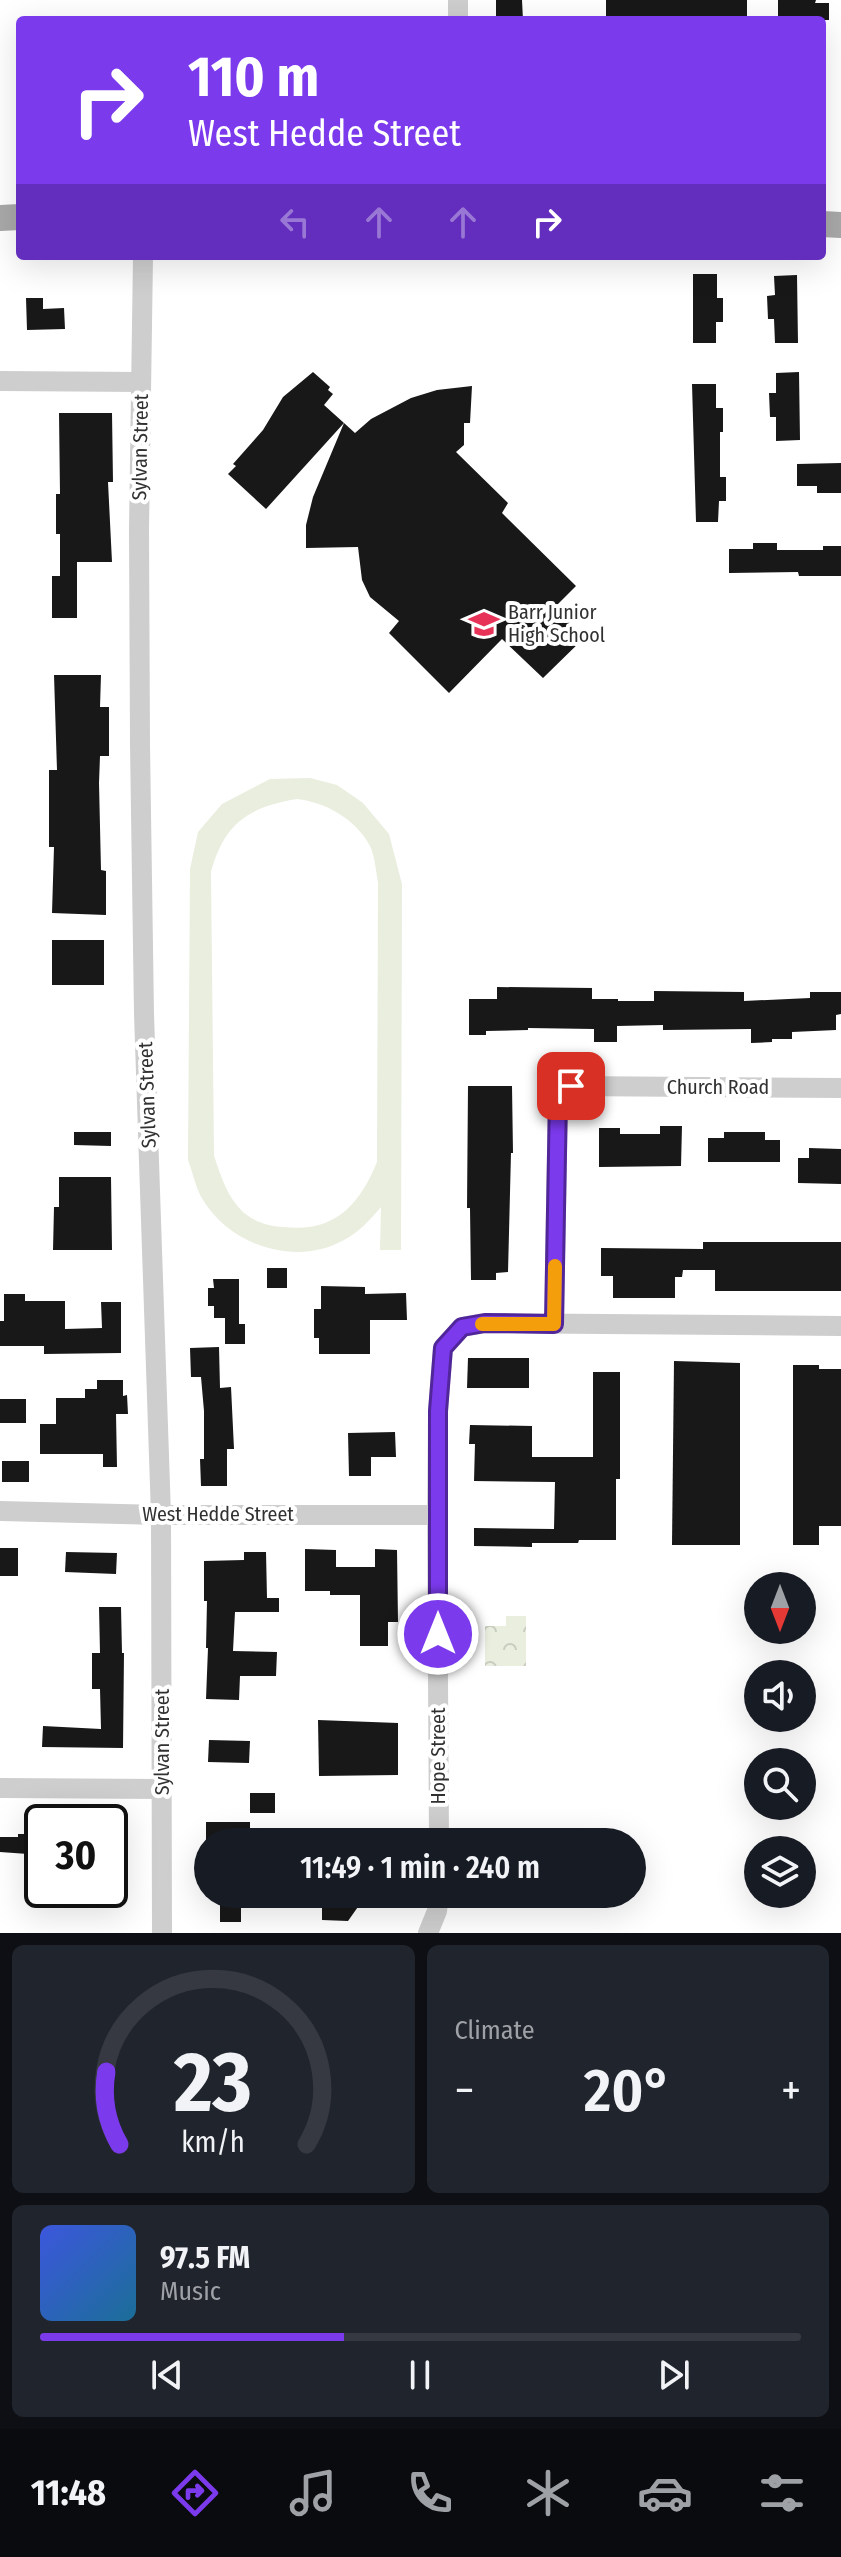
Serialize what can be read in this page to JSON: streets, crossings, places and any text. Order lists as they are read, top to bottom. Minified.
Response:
{"streets":{"street":["Sylvan Street","Church Road","West Hedde Street","Hope Street"]},"crossings":[["Sylvan Street","West Hedde Street"],["Church Road","Hope Street"],["West Hedde Street","Hope Street"]],"places":{"school or university":["Barr Junior High School"]},"north":"bottom","page":{"turn":["110 m","West Hedde Street"],"limit":"30","trip":"11:49 · 1 min · 240 m","tile":"Climate","heat":["−","20°","+"],"song":["97.5 FM","Music"],"tabs":"11:48","gauge":["23","km/h"]}}
